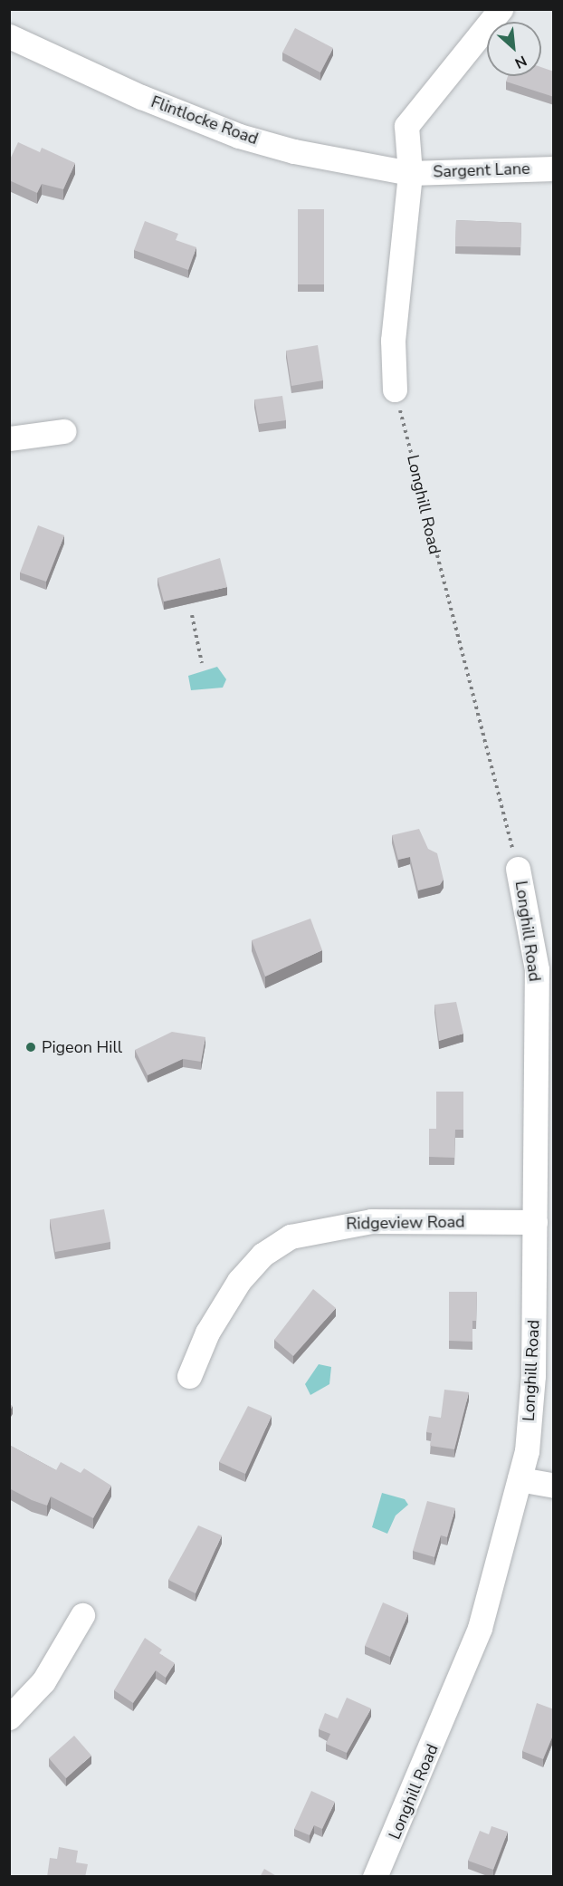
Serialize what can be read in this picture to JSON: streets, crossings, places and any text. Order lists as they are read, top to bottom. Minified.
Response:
{"streets":{"street":["Flintlocke Road","Sargent Lane","Longhill Road","Ridgeview Road"]},"crossings":[["Flintlocke Road","Sargent Lane"],["Longhill Road","Ridgeview Road"]],"places":["Pigeon Hill"],"north":"bottom right"}
